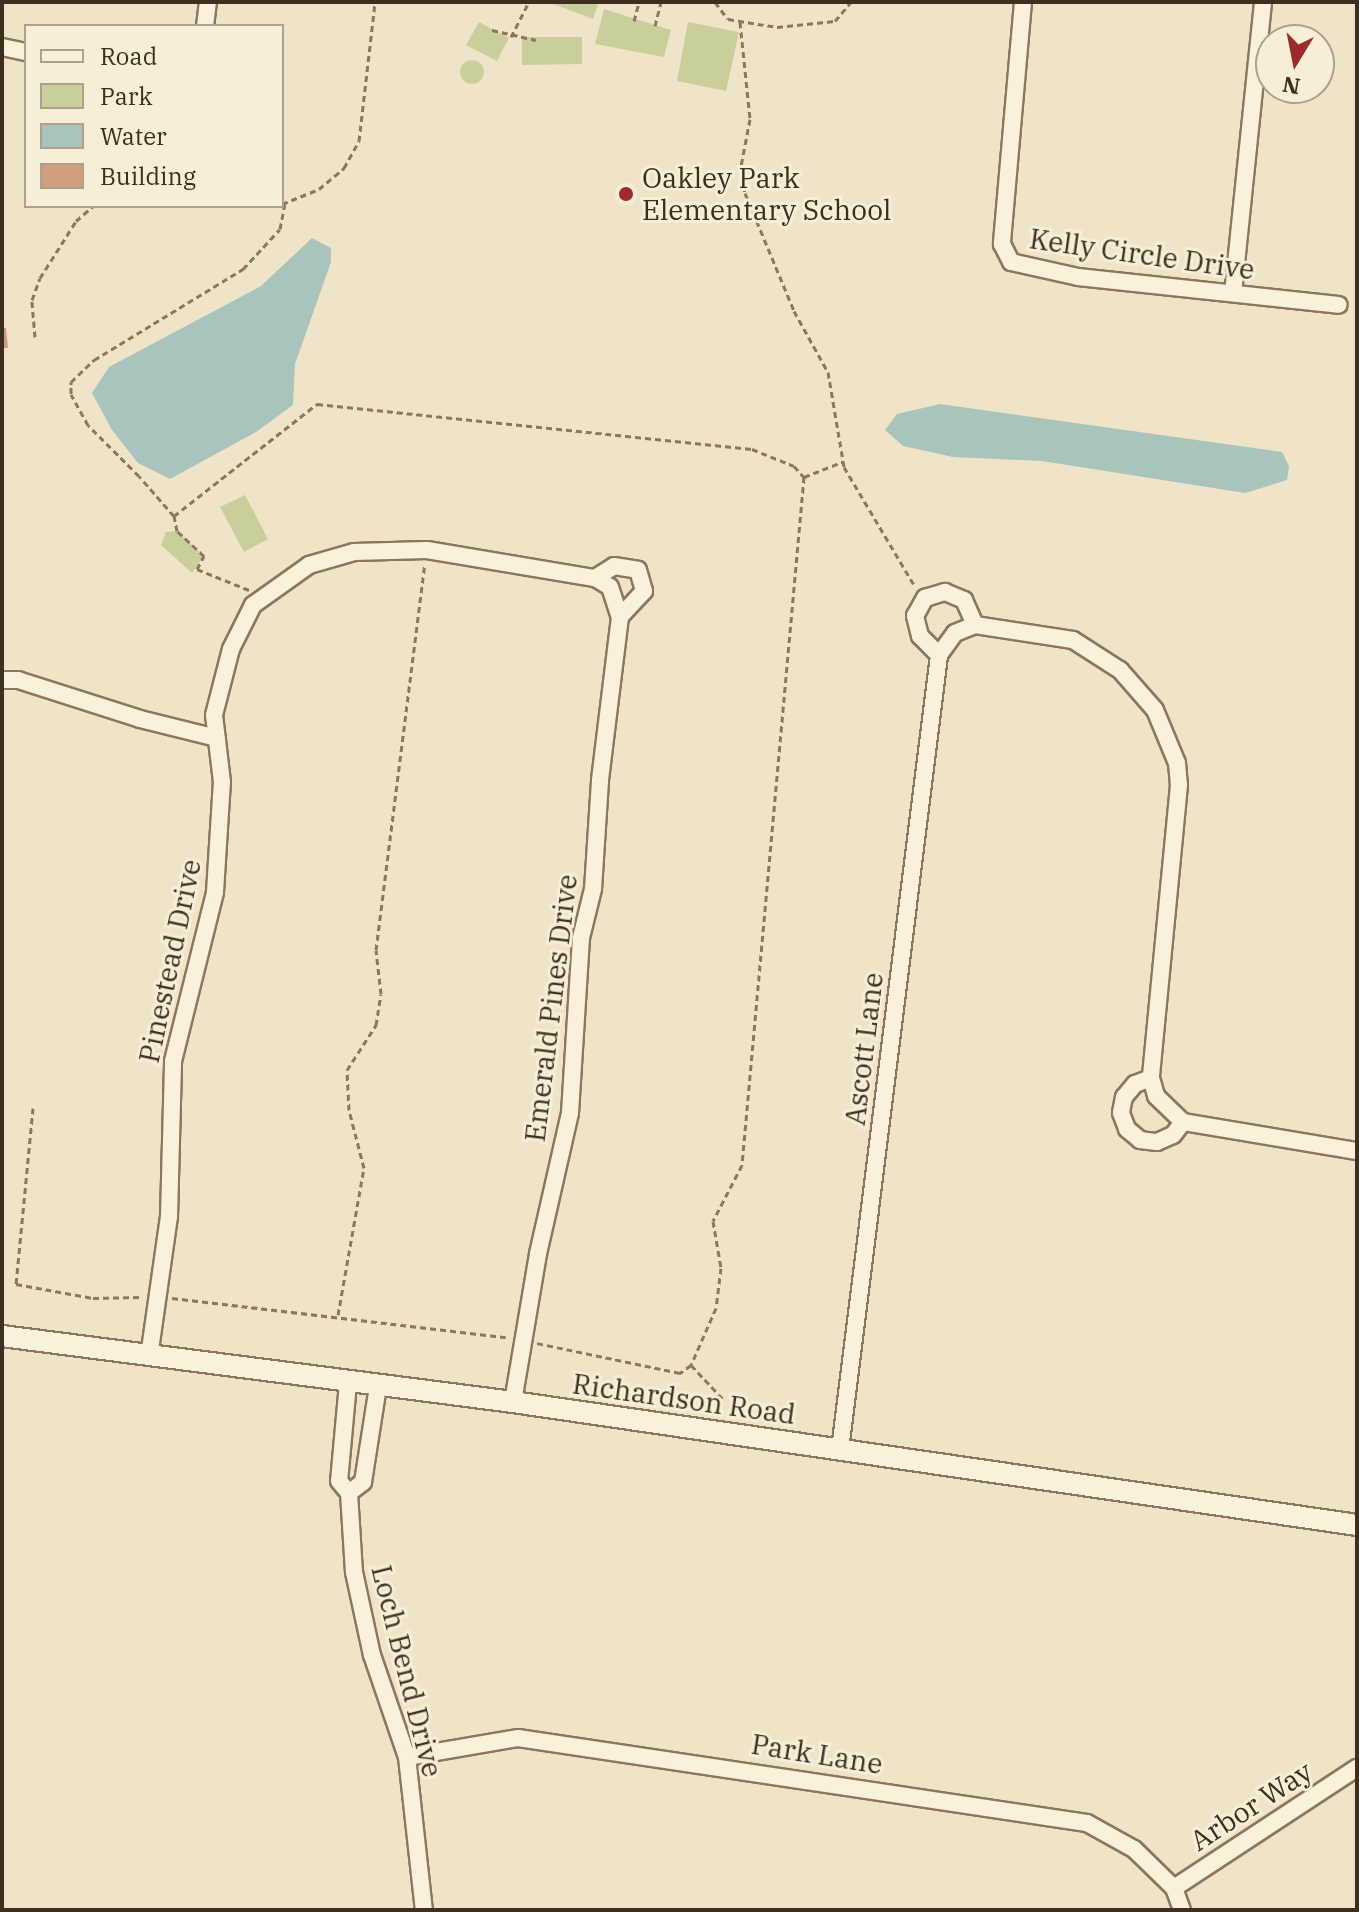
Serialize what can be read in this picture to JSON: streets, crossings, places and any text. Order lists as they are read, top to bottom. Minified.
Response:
{"streets":{"street":["Kelly Circle Drive","Pinestead Drive","Emerald Pines Drive","Ascott Lane","Richardson Road","Loch Bend Drive","Park Lane","Arbor Way"]},"crossings":[["Pinestead Drive","Emerald Pines Drive"],["Pinestead Drive","Richardson Road"],["Emerald Pines Drive","Richardson Road"],["Ascott Lane","Richardson Road"],["Richardson Road","Loch Bend Drive"],["Loch Bend Drive","Park Lane"],["Park Lane","Arbor Way"]],"places":["Oakley Park Elementary School"],"legend":["Road","Park","Water","Building"],"north":"bottom"}
